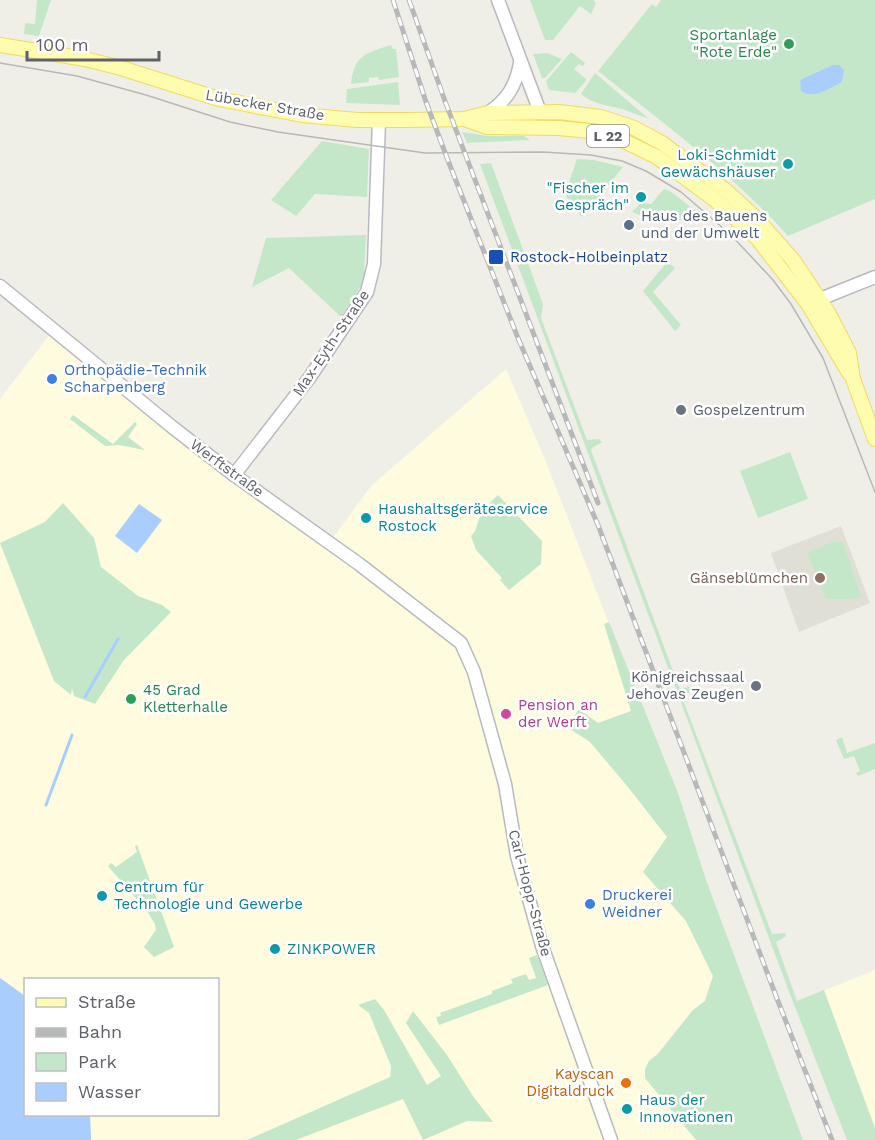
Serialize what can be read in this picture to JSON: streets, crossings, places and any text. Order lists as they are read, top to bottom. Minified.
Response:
{"streets":{"main road":["Lübecker Straße","L 22"],"street":["Max-Eyth-Straße","Werftstraße","Carl-Hopp-Straße"]},"crossings":[["Lübecker Straße","L 22"],["Lübecker Straße","Max-Eyth-Straße"],["Max-Eyth-Straße","Werftstraße"],["Werftstraße","Carl-Hopp-Straße"]],"places":{"other":["Sportanlage \"Rote Erde\"","Loki-Schmidt Gewächshäuser","\"Fischer im Gespräch\"","Haus des Bauens und der Umwelt","Orthopädie-Technik Scharpenberg","Gospelzentrum","Haushaltsgeräteservice Rostock","Gänseblümchen","Königreichssaal Jehovas Zeugen","45 Grad Kletterhalle","Pension an der Werft","Centrum für Technologie und Gewerbe","Druckerei Weidner","ZINKPOWER","Kayscan Digitaldruck","Haus der Innovationen"],"transit":["Rostock-Holbeinplatz"]},"legend":["Straße","Bahn","Park","Wasser"],"scale_bar":"100 m"}
